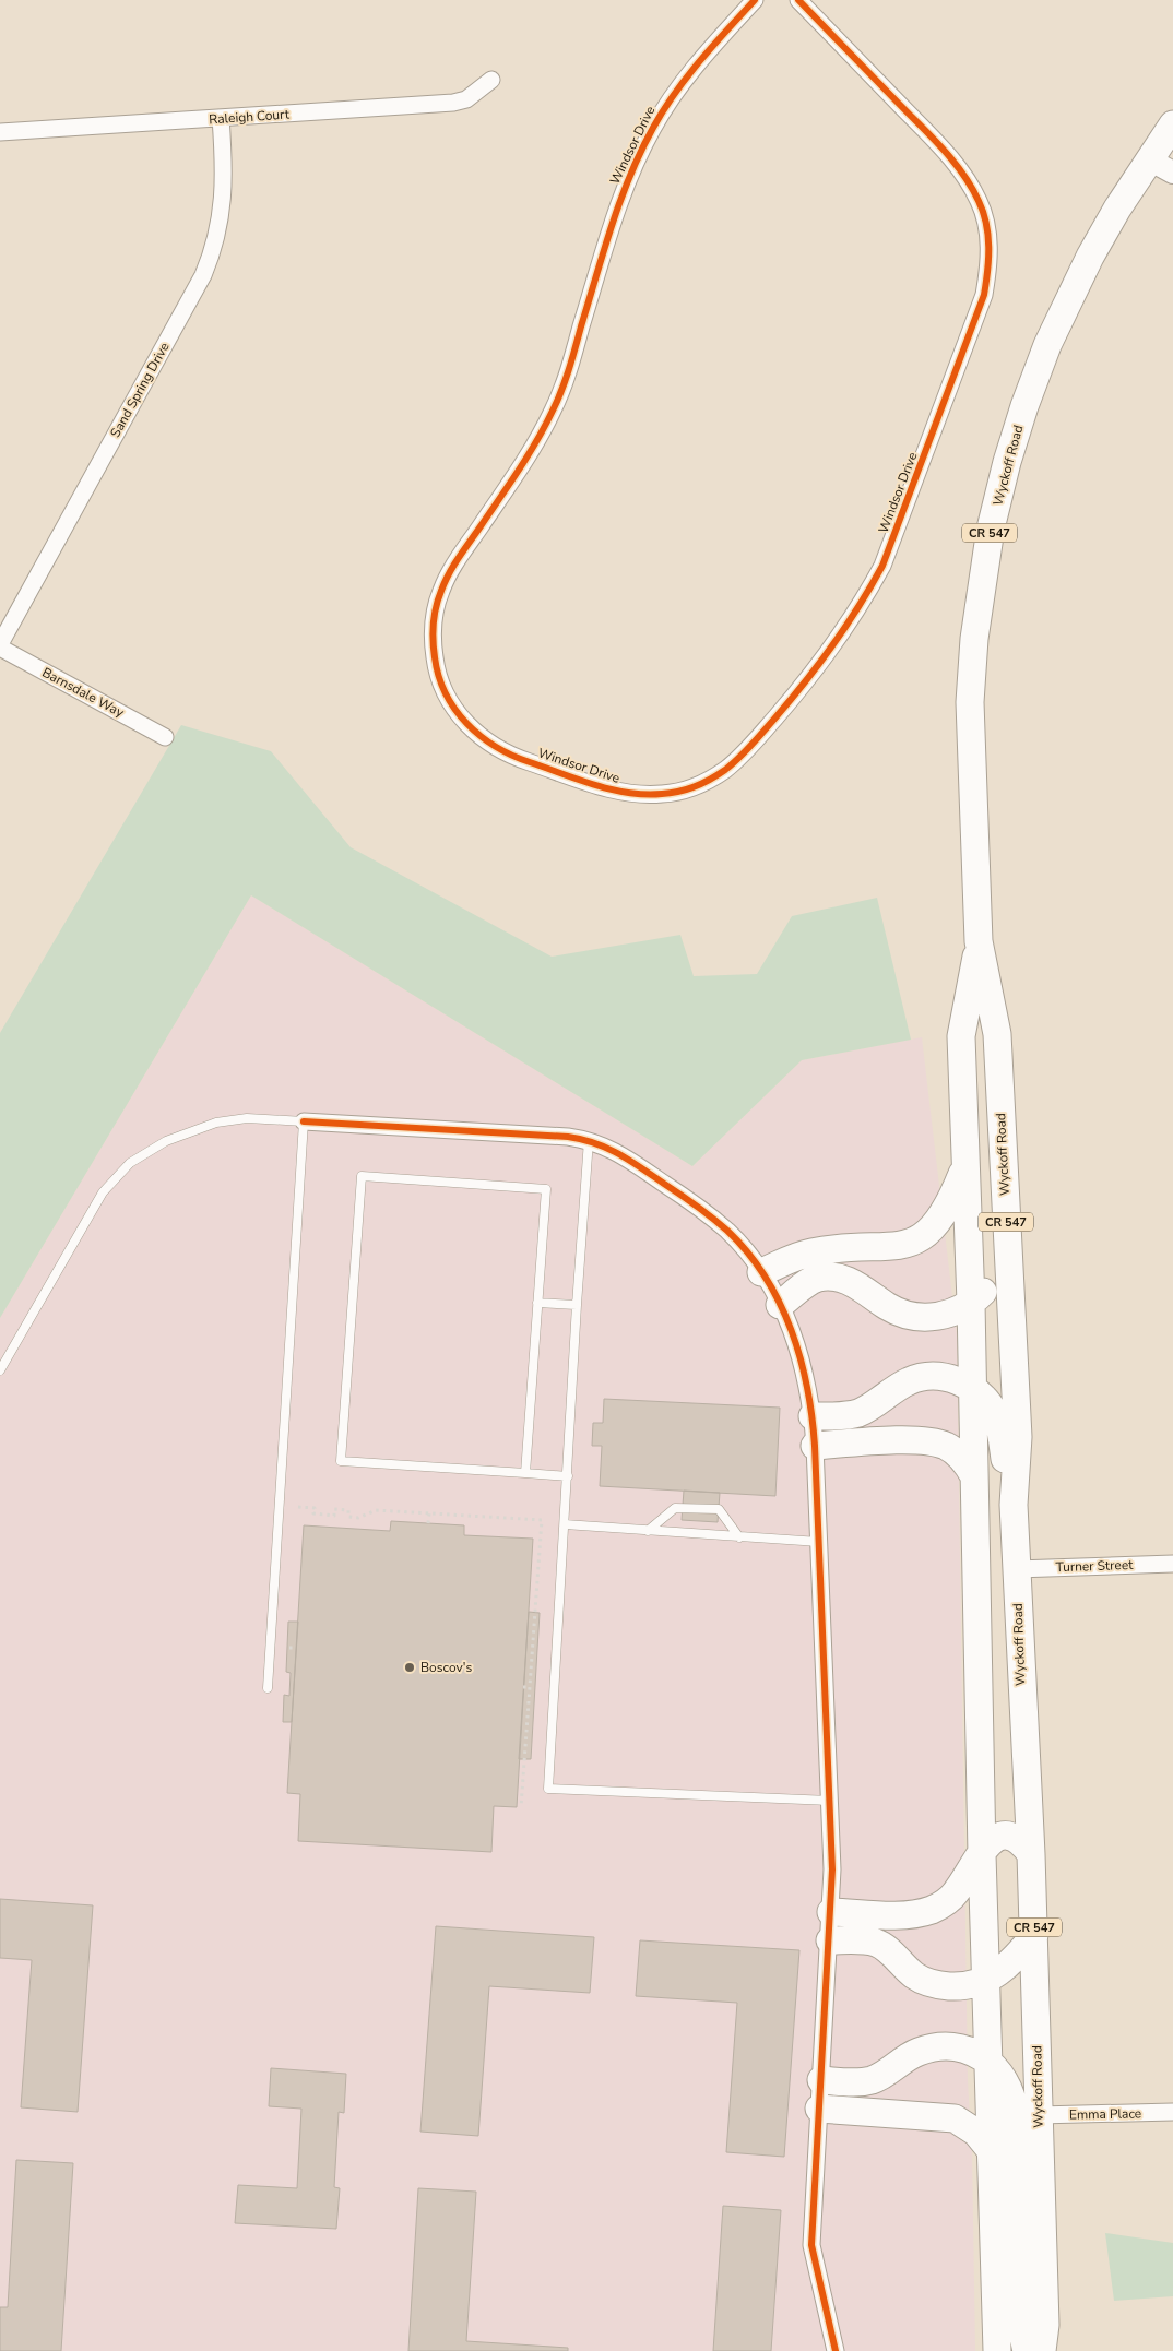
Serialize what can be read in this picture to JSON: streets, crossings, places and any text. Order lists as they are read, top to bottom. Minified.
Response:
{"streets":{"main road":["Wyckoff Road","CR 547"],"street":["Raleigh Court","Windsor Drive","Sand Spring Drive","Barnsdale Way","Turner Street","Emma Place"]},"crossings":[["Raleigh Court","Sand Spring Drive"],["Sand Spring Drive","Barnsdale Way"],["Wyckoff Road","Turner Street"],["Wyckoff Road","Emma Place"]],"places":["Boscov's"]}
